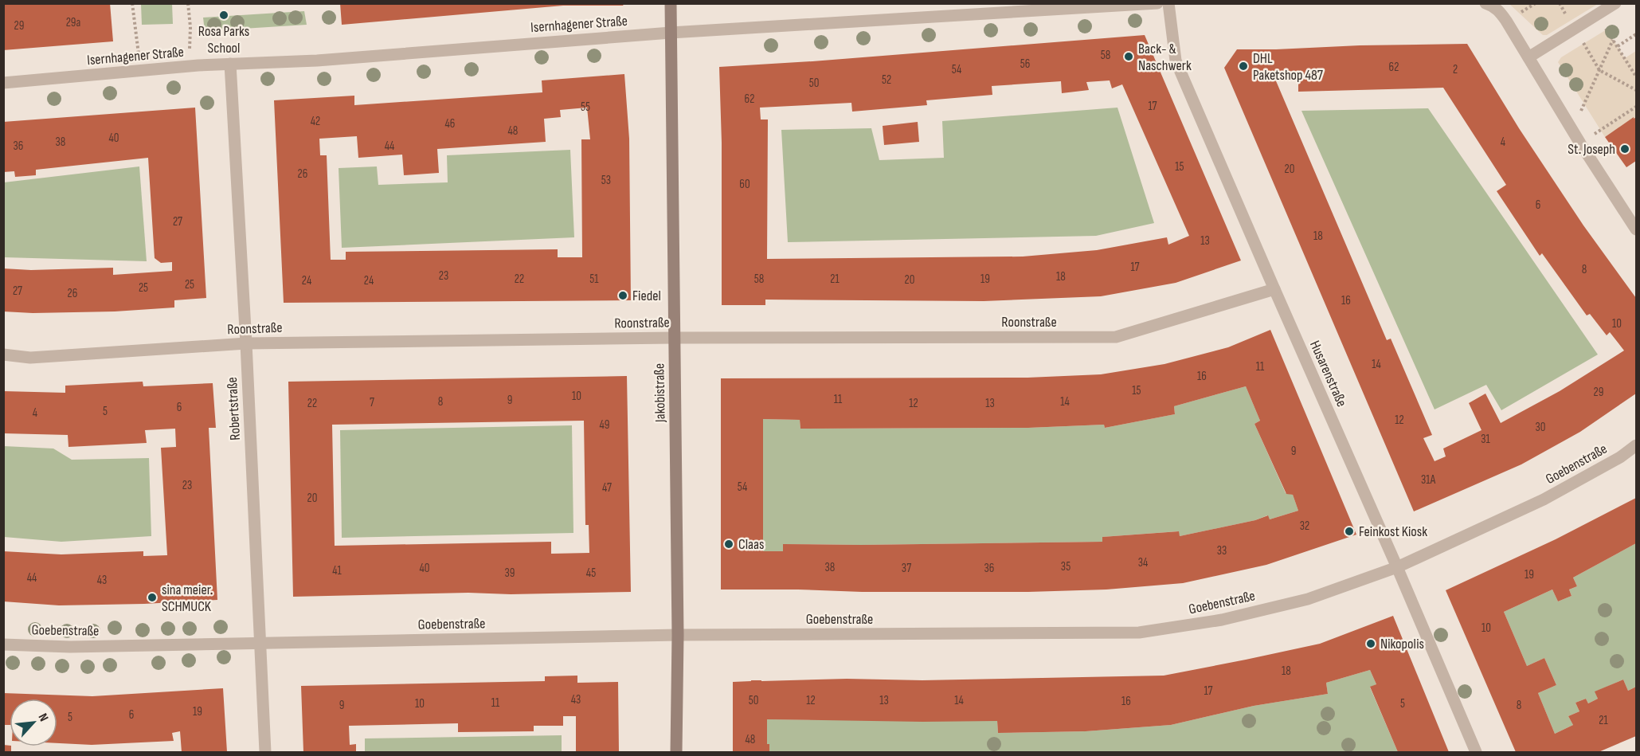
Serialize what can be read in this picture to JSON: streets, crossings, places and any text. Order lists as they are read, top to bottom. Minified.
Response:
{"streets":{"street":["Isernhagener Straße","Roonstraße","Husarenstraße","Jakobistraße","Robertstraße","Goebenstraße"]},"crossings":[["Isernhagener Straße","Jakobistraße"],["Isernhagener Straße","Robertstraße"],["Roonstraße","Husarenstraße"],["Roonstraße","Jakobistraße"],["Roonstraße","Robertstraße"],["Husarenstraße","Goebenstraße"],["Jakobistraße","Goebenstraße"],["Robertstraße","Goebenstraße"]],"places":["Rosa Parks School","Back- & Naschwerk","DHL Paketshop 487","St. Joseph","Fiedel","Feinkost Kiosk","Claas","sina meier. SCHMUCK","Nikopolis"],"house_numbers":["29a","29","58","56","62","54","2","52","50","62","17","55","42","46","48","40","38","4","36","44","15","20","26","53","60","6","27","18","13","17","8","23","18","22","51","58","21","19","20","24","24","25","25","27","26","16","10","14","11","16","15","29","10","11","9","8","14","7","22","12","13","6","5","4","12","49","30","31","9","31A","23","54","47","20","32","33","34","35","38","40","37","36","41","39","45","19","44","43","10","18","17","43","50","12","13","14","16","11","10","5","9","8","19","6","5","21","48"],"north":"top right"}
